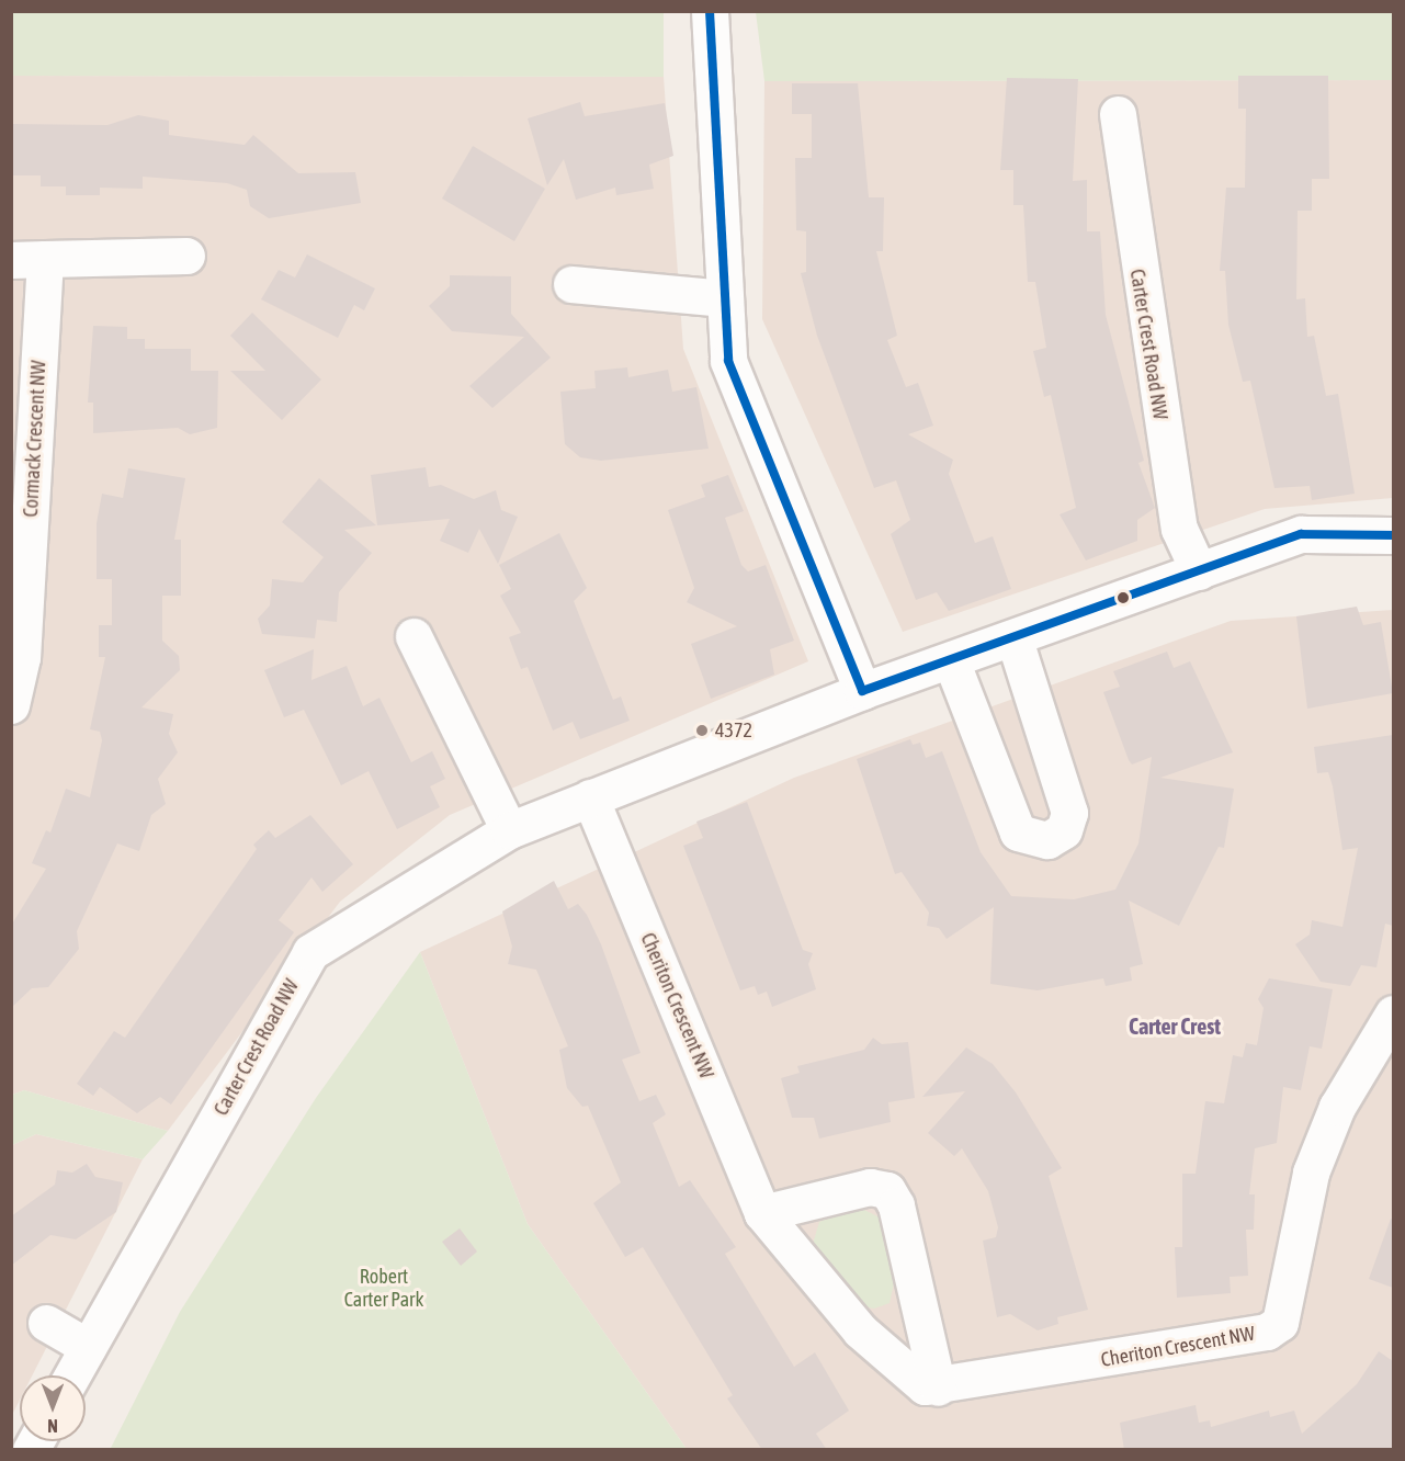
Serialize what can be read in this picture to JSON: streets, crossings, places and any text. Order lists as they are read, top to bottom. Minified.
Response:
{"streets":{"street":["Carter Crest Road NW","Cormack Crescent NW","Cheriton Crescent NW"]},"crossings":[["Carter Crest Road NW","Cheriton Crescent NW"]],"districts":["Carter Crest"],"parks":["Robert Carter Park"],"places":["4372"],"north":"bottom"}
